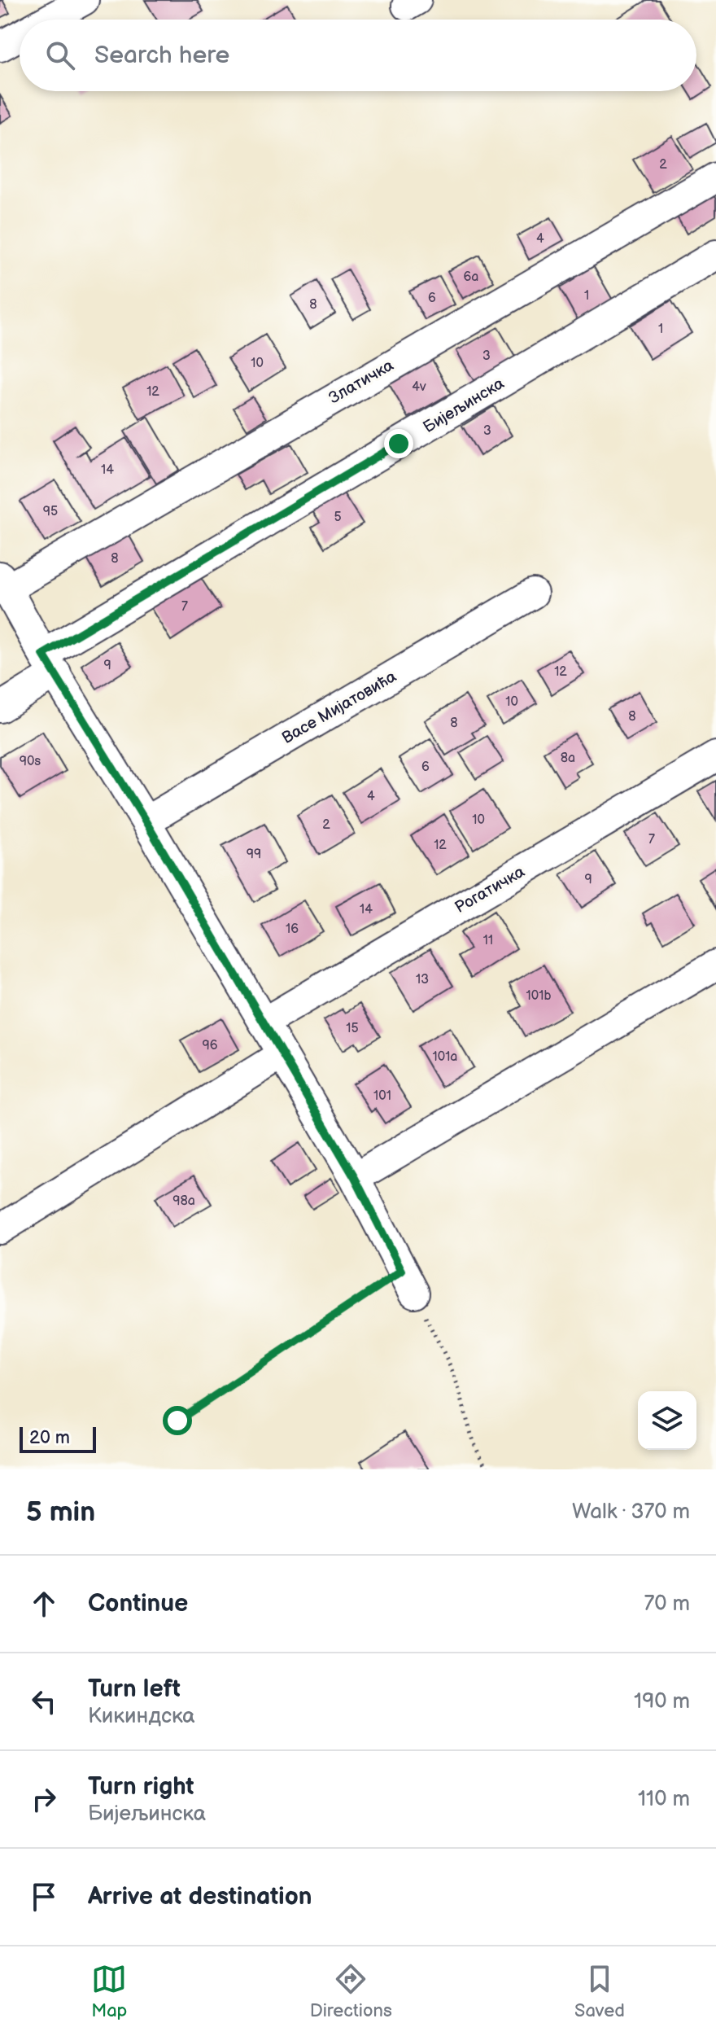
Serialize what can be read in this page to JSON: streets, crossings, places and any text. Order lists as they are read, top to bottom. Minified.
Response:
{"streets":{"street":["Златичка","Бијељинска","Васе Мијатовића","Рогатичка"]},"house_numbers":["2","4","6a","1","6","8","1","3","10","4v","12","3","14","95","5","8","7","9","12","10","8","8","8a","90s","6","4","10","2","7","12","99","9","14","16","11","13","101b","15","96","101a","101","98a"],"scale_bar":"20 m","page":{"search":"Search here","scale":"20 m","heading":["5 min","Walk · 370 m"],"list":[["Continue","70 m"],["Turn left","Кикиндска","190 m"],["Turn right","Бијељинска","110 m"],"Arrive at destination"],"nav":["Map","Directions","Saved"]}}
